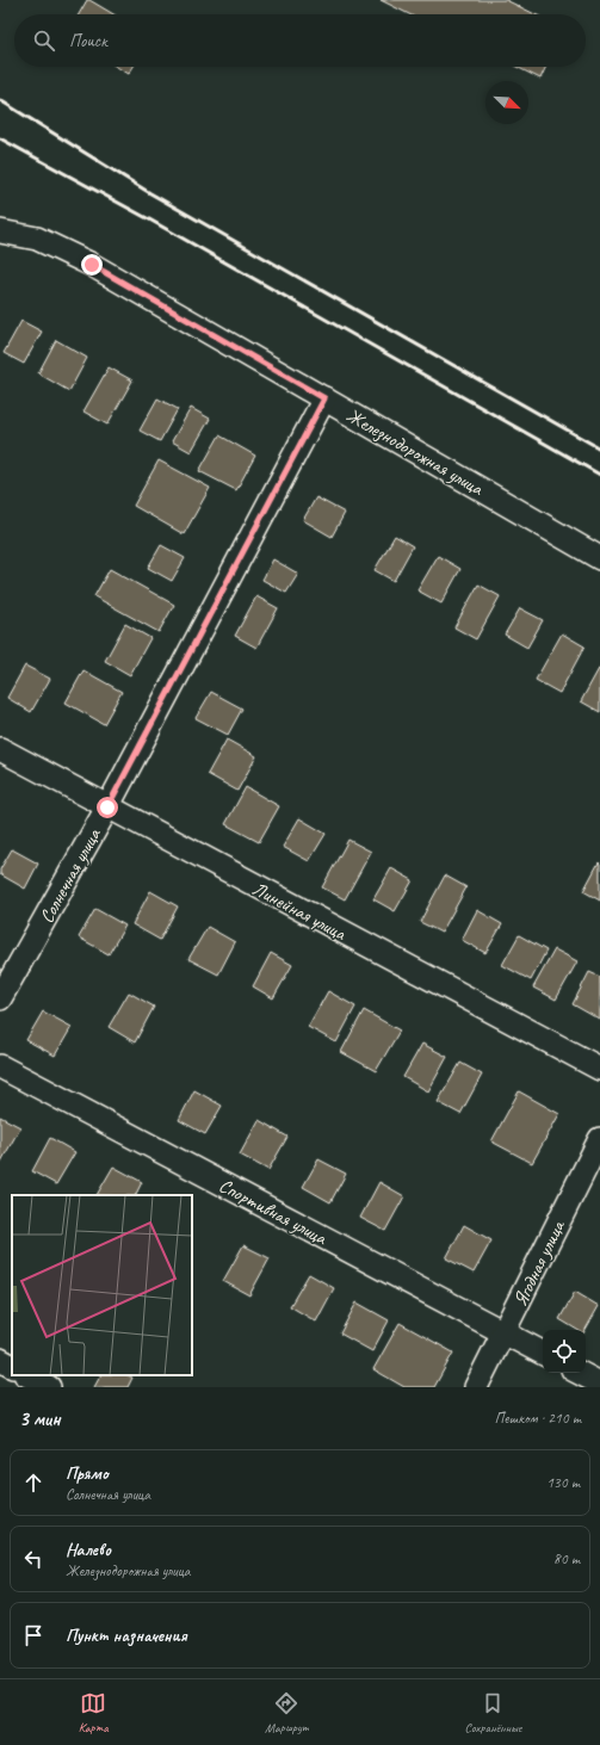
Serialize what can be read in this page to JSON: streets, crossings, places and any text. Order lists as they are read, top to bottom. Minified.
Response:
{"streets":{"street":["Железнодорожная улица","Солнечная улица","Линейная улица","Спортивная улица","Ягодная улица"]},"crossings":[["Железнодорожная улица","Солнечная улица"],["Солнечная улица","Линейная улица"],["Спортивная улица","Ягодная улица"]],"north":"bottom right","page":{"search":"Поиск","heading":["3 мин","Пешком · 210 m"],"list":[["Прямо","Солнечная улица","130 m"],["Налево","Железнодорожная улица","80 m"],"Пункт назначения"],"nav":["Карта","Маршрут","Сохранённые"]}}
